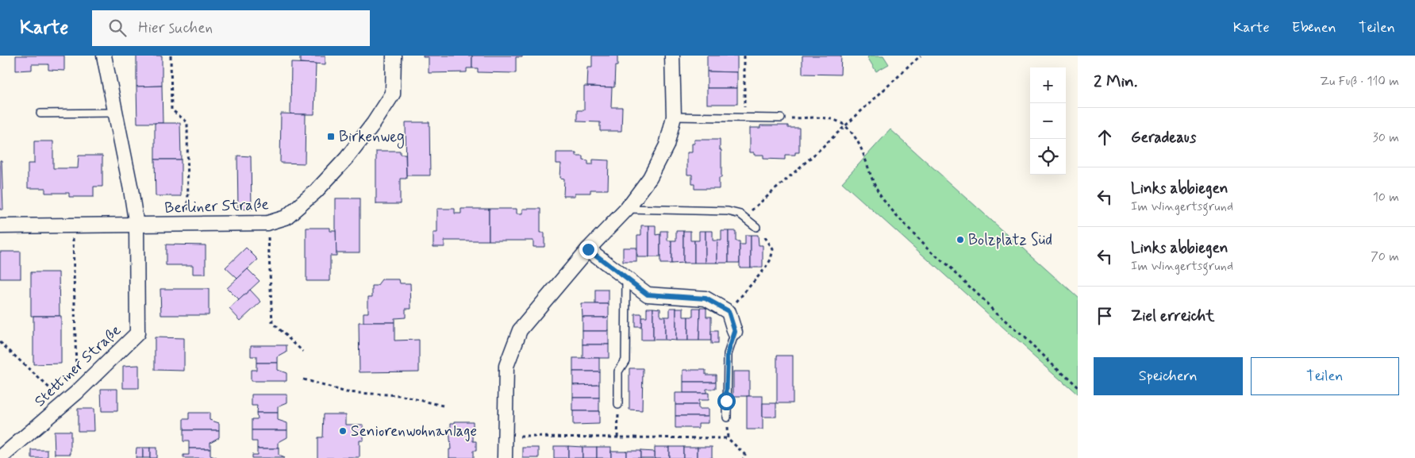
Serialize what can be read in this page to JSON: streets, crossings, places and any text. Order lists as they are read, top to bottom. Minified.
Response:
{"streets":{"street":["Berliner Straße","Stettiner Straße"]},"crossings":[["Berliner Straße","Stettiner Straße"]],"places":{"transit":["Birkenweg"],"other":["Bolzplatz Süd","Seniorenwohnanlage"]},"page":{"header":"Karte","search":"Hier suchen","nav":["Karte","Ebenen","Teilen"],"heading":["2 Min.","Zu Fuß · 110 m"],"map_buttons":["+","−"],"list":[["Geradeaus","30 m"],["Links abbiegen","Im Wingertsgrund","10 m"],["Links abbiegen","Im Wingertsgrund","70 m"],"Ziel erreicht"],"buttons":["Speichern","Teilen"]}}
